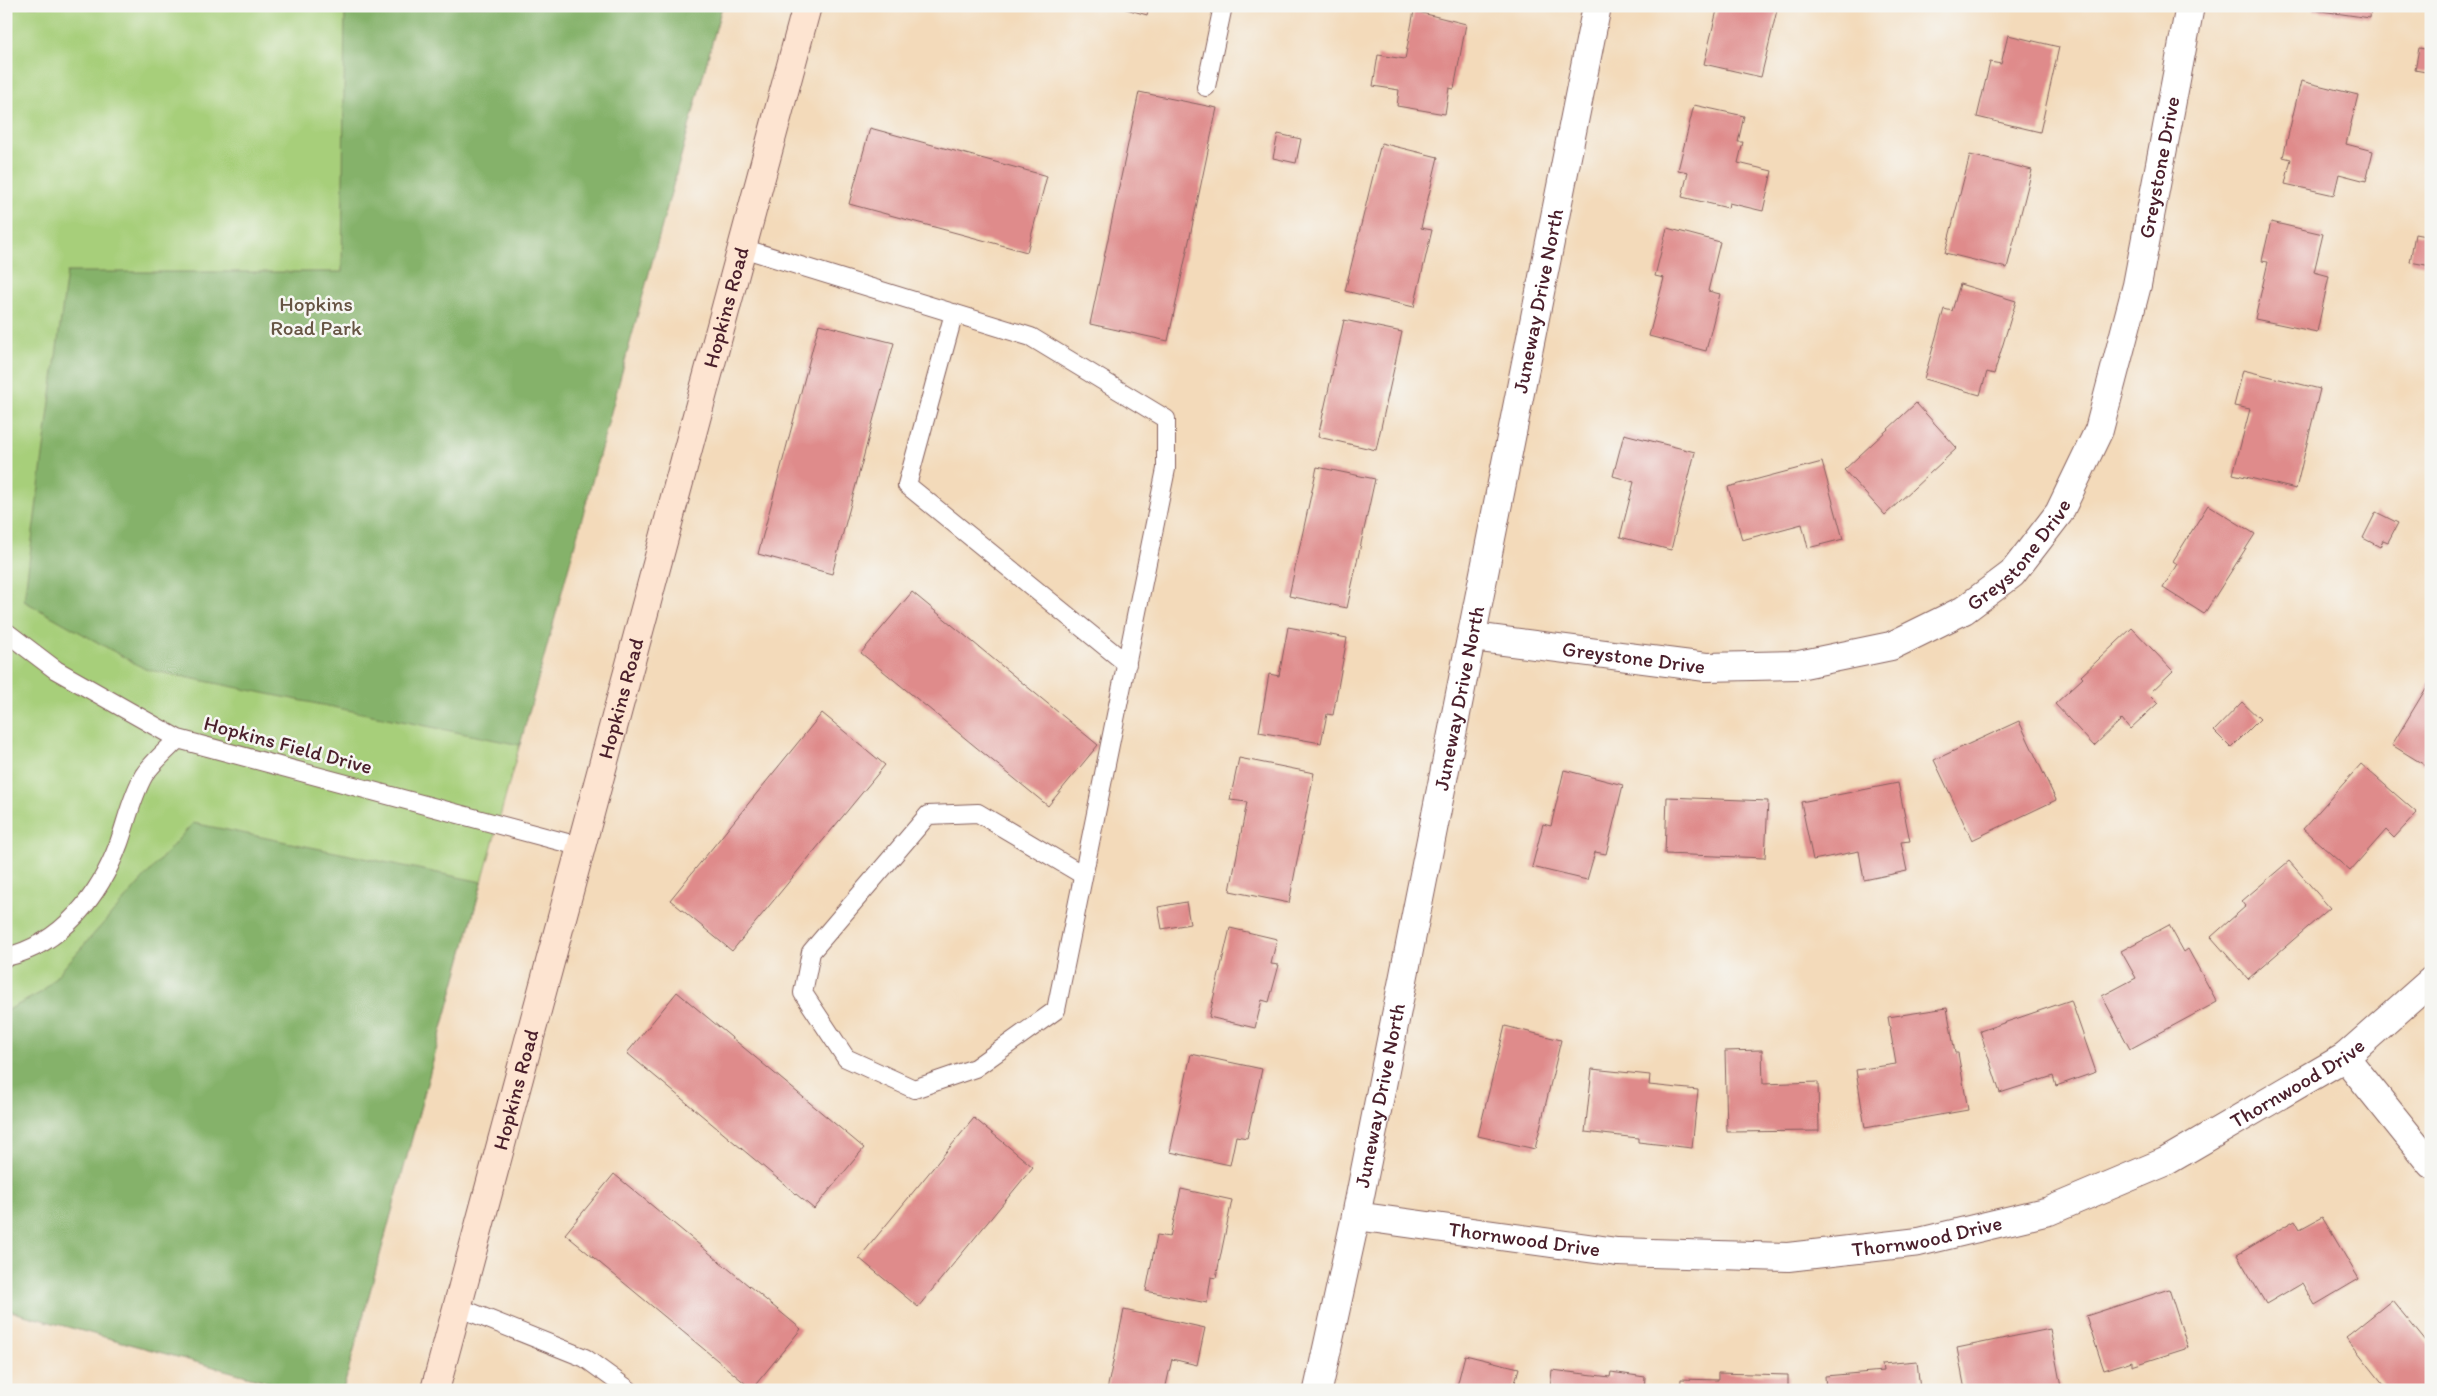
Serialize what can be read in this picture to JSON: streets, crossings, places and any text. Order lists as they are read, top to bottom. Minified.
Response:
{"streets":{"street":["Greystone Drive","Juneway Drive North","Hopkins Road","Thornwood Drive"],"lane":["Hopkins Field Drive"]},"crossings":[["Greystone Drive","Juneway Drive North"],["Juneway Drive North","Thornwood Drive"],["Hopkins Road","Hopkins Field Drive"]],"parks":["Hopkins Road Park"]}
